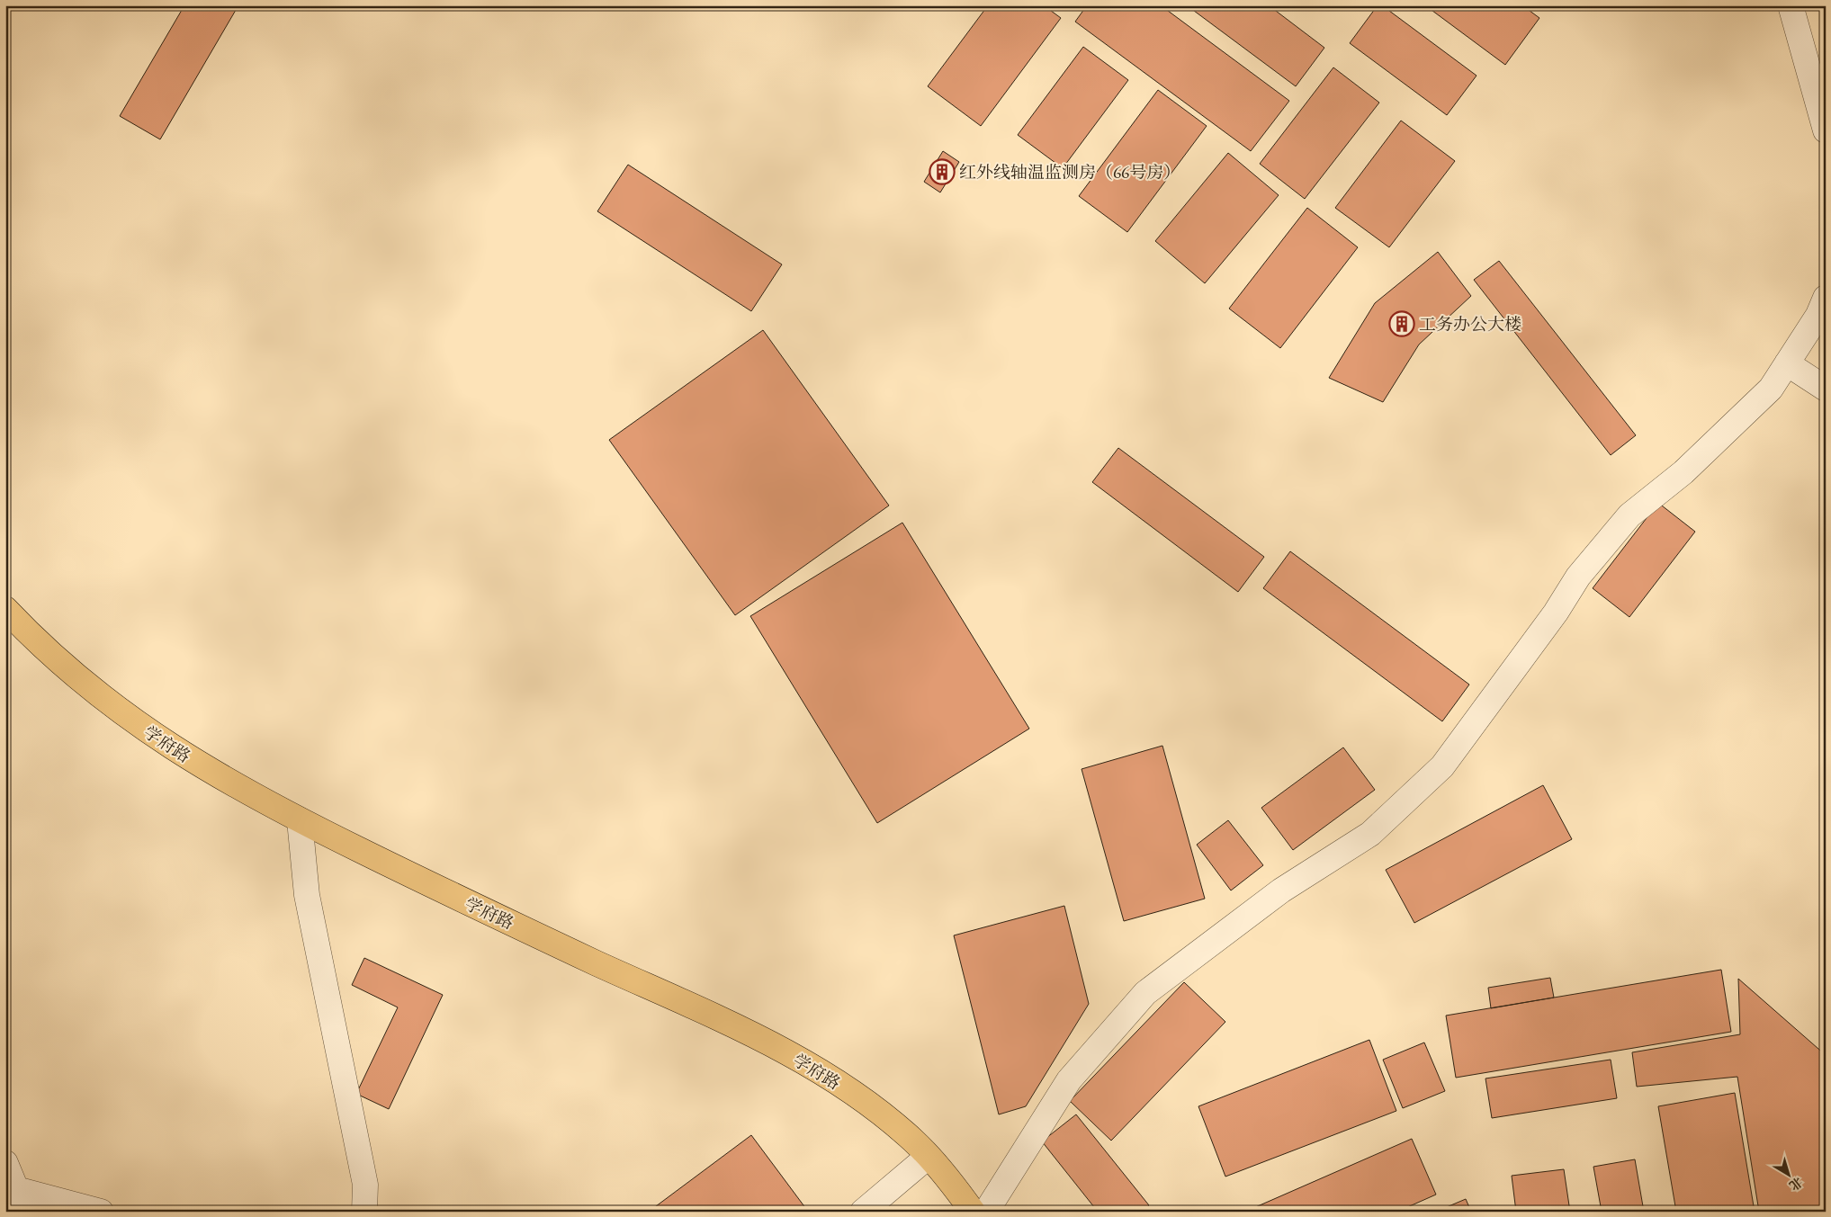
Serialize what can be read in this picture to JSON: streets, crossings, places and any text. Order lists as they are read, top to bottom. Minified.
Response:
{"streets":{"main road":["学府路"]},"places":{"building":["红外线轴温监测房（66号房）","工务办公大楼"]},"north":"bottom right"}
